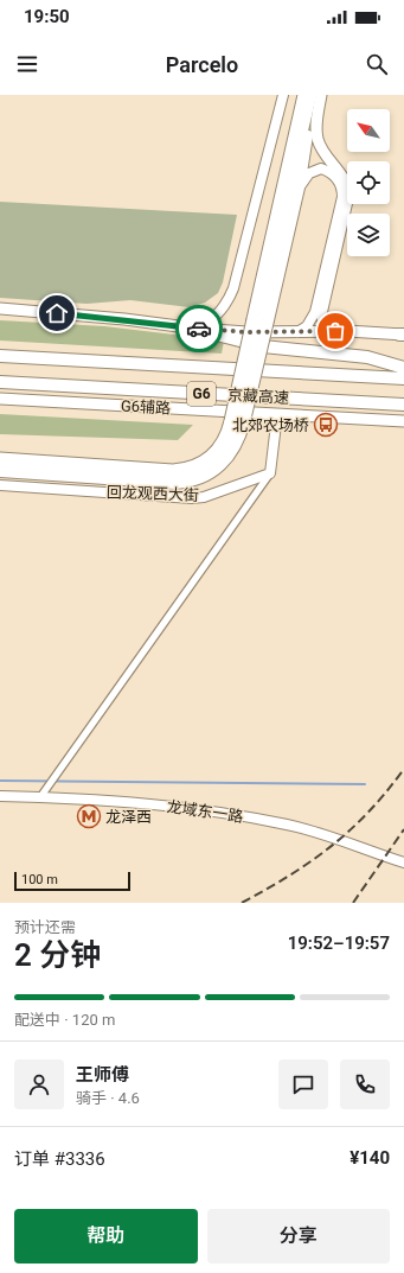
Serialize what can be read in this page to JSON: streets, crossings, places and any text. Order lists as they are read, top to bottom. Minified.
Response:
{"streets":{"highway":["G6","京藏高速"],"main road":["G6辅路","回龙观西大街","龙域东一路"]},"places":{"bus stop":["北郊农场桥"],"metro station":["龙泽西"]},"scale_bar":"100 m","north":"top left","page":{"status":"19:50","header":"Parcelo","scale":"100 m","heading":["2 分钟","预计还需","19:52–19:57"],"panel":["王师傅","骑手 · 4.6","订单 #3336","¥140"],"bar":"配送中 · 120 m","buttons":["帮助","分享"]}}
